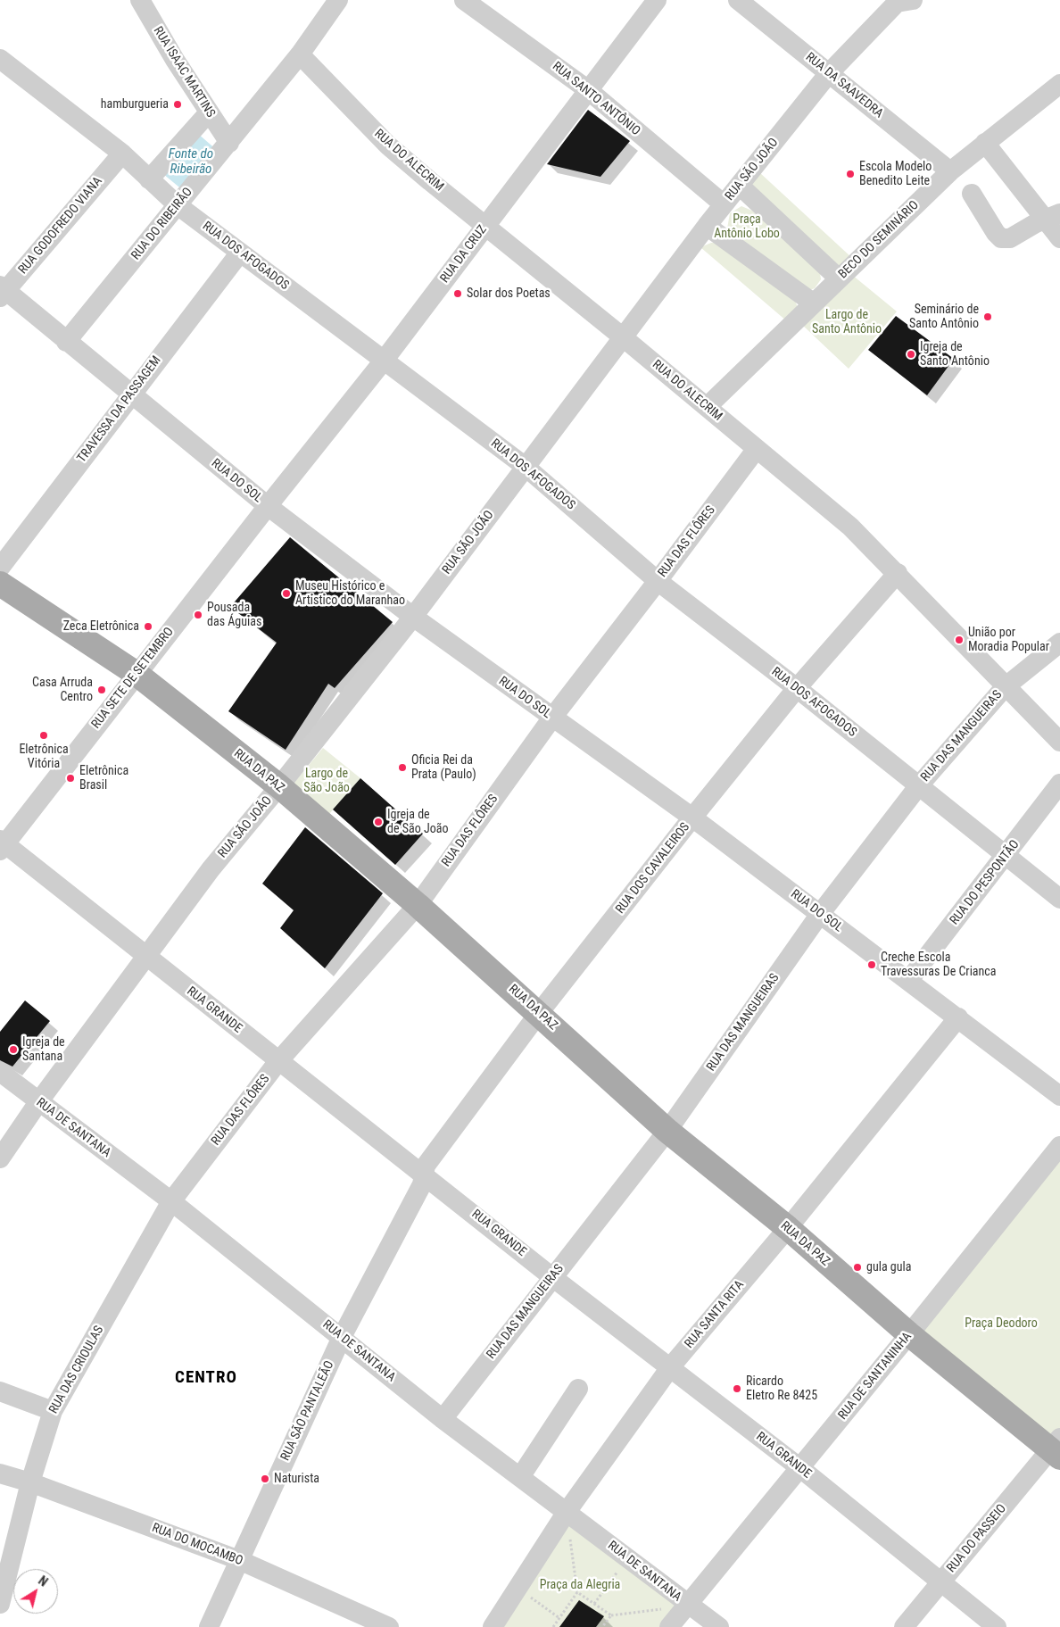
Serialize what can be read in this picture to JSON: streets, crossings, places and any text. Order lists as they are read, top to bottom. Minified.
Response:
{"streets":{"main road":["RUA DA PAZ"],"street":["RUA ISAAC MARTINS","RUA DA SAAVEDRA","RUA SANTO ANTÔNIO","RUA DO ALECRIM","RUA SÃO JOÃO","RUA DO RIBEIRÃO","RUA GODOFREDO VIANA","BECO DO SEMINÁRIO","RUA DA CRUZ","RUA DOS AFOGADOS","TRAVESSA DA PASSAGEM","RUA DO SOL","RUA DAS FLÔRES","RUA SETE DE SETEMBRO","RUA DAS MANGUEIRAS","RUA DOS CAVALEIROS","RUA DO PESPONTÃO","RUA GRANDE","RUA DE SANTANA","RUA SANTA RITA","RUA DAS CRIOULAS","RUA DE SANTANINHA","RUA SÃO PANTALEÃO","RUA DO PASSEIO","RUA DO MOCAMBO"]},"crossings":[["RUA ISAAC MARTINS","RUA DO RIBEIRÃO"],["RUA DA SAAVEDRA","RUA SÃO JOÃO"],["RUA DA SAAVEDRA","BECO DO SEMINÁRIO"],["RUA SANTO ANTÔNIO","RUA SÃO JOÃO"],["RUA SANTO ANTÔNIO","RUA DA CRUZ"],["RUA DO ALECRIM","RUA SÃO JOÃO"],["RUA DO ALECRIM","RUA DO RIBEIRÃO"],["RUA DO ALECRIM","BECO DO SEMINÁRIO"],["RUA DO ALECRIM","RUA DA CRUZ"],["RUA DO ALECRIM","RUA DAS FLÔRES"],["RUA DO ALECRIM","RUA DAS MANGUEIRAS"],["RUA DO ALECRIM","RUA DOS CAVALEIROS"],["RUA SÃO JOÃO","RUA DOS AFOGADOS"],["RUA SÃO JOÃO","RUA DO SOL"],["RUA SÃO JOÃO","RUA DA PAZ"],["RUA SÃO JOÃO","RUA GRANDE"],["RUA SÃO JOÃO","RUA DE SANTANA"],["RUA DO RIBEIRÃO","RUA DOS AFOGADOS"],["RUA DO RIBEIRÃO","RUA DO SOL"],["RUA GODOFREDO VIANA","RUA DOS AFOGADOS"],["RUA GODOFREDO VIANA","RUA DO SOL"],["RUA DA CRUZ","RUA DOS AFOGADOS"],["RUA DA CRUZ","RUA DO SOL"],["RUA DA CRUZ","RUA SETE DE SETEMBRO"],["RUA DOS AFOGADOS","TRAVESSA DA PASSAGEM"],["RUA DOS AFOGADOS","RUA DAS FLÔRES"],["RUA DOS AFOGADOS","RUA DAS MANGUEIRAS"],["RUA DOS AFOGADOS","RUA DOS CAVALEIROS"],["RUA DOS AFOGADOS","RUA DO PESPONTÃO"],["TRAVESSA DA PASSAGEM","RUA DO SOL"],["RUA DO SOL","RUA DAS FLÔRES"],["RUA DO SOL","RUA SETE DE SETEMBRO"],["RUA DO SOL","RUA DAS MANGUEIRAS"],["RUA DO SOL","RUA DOS CAVALEIROS"],["RUA DO SOL","RUA DO PESPONTÃO"],["RUA DO SOL","RUA SANTA RITA"],["RUA DAS FLÔRES","RUA DA PAZ"],["RUA DAS FLÔRES","RUA GRANDE"],["RUA DAS FLÔRES","RUA DE SANTANA"],["RUA DAS FLÔRES","RUA DAS CRIOULAS"],["RUA SETE DE SETEMBRO","RUA DA PAZ"],["RUA SETE DE SETEMBRO","RUA GRANDE"],["RUA DAS MANGUEIRAS","RUA DA PAZ"],["RUA DAS MANGUEIRAS","RUA GRANDE"],["RUA DAS MANGUEIRAS","RUA DE SANTANA"],["RUA DA PAZ","RUA DOS CAVALEIROS"],["RUA DA PAZ","RUA SANTA RITA"],["RUA DA PAZ","RUA DE SANTANINHA"],["RUA DA PAZ","RUA DO PASSEIO"],["RUA DOS CAVALEIROS","RUA GRANDE"],["RUA DOS CAVALEIROS","RUA SÃO PANTALEÃO"],["RUA GRANDE","RUA SANTA RITA"],["RUA GRANDE","RUA DE SANTANINHA"],["RUA GRANDE","RUA SÃO PANTALEÃO"],["RUA GRANDE","RUA DO PASSEIO"],["RUA DE SANTANA","RUA SANTA RITA"],["RUA DE SANTANA","RUA DAS CRIOULAS"],["RUA DE SANTANA","RUA DE SANTANINHA"],["RUA DE SANTANA","RUA SÃO PANTALEÃO"],["RUA DAS CRIOULAS","RUA DO MOCAMBO"],["RUA SÃO PANTALEÃO","RUA DO MOCAMBO"]],"districts":["CENTRO"],"water":["Fonte do Ribeirão"],"parks":["Praça Antônio Lobo","Largo de Santo Antônio","Largo de São João","Praça Deodoro","Praça da Alegria"],"places":["hamburgueria","Escola Modelo Benedito Leite","Solar dos Poetas","Seminário de Santo Antônio","Igreja de Santo Antônio","Museu Histórico e Artistico do Maranhao","Pousada das Águias","Zeca Eletrônica","União por Moradia Popular","Casa Arruda Centro","Eletrônica Vitória","Oficia Rei da Prata (Paulo)","Eletrônica Brasil","Igreja de de São João","Creche Escola Travessuras De Crianca","Igreja de Santana","gula gula","Ricardo Eletro Re 8425","Naturista"],"north":"top right"}
